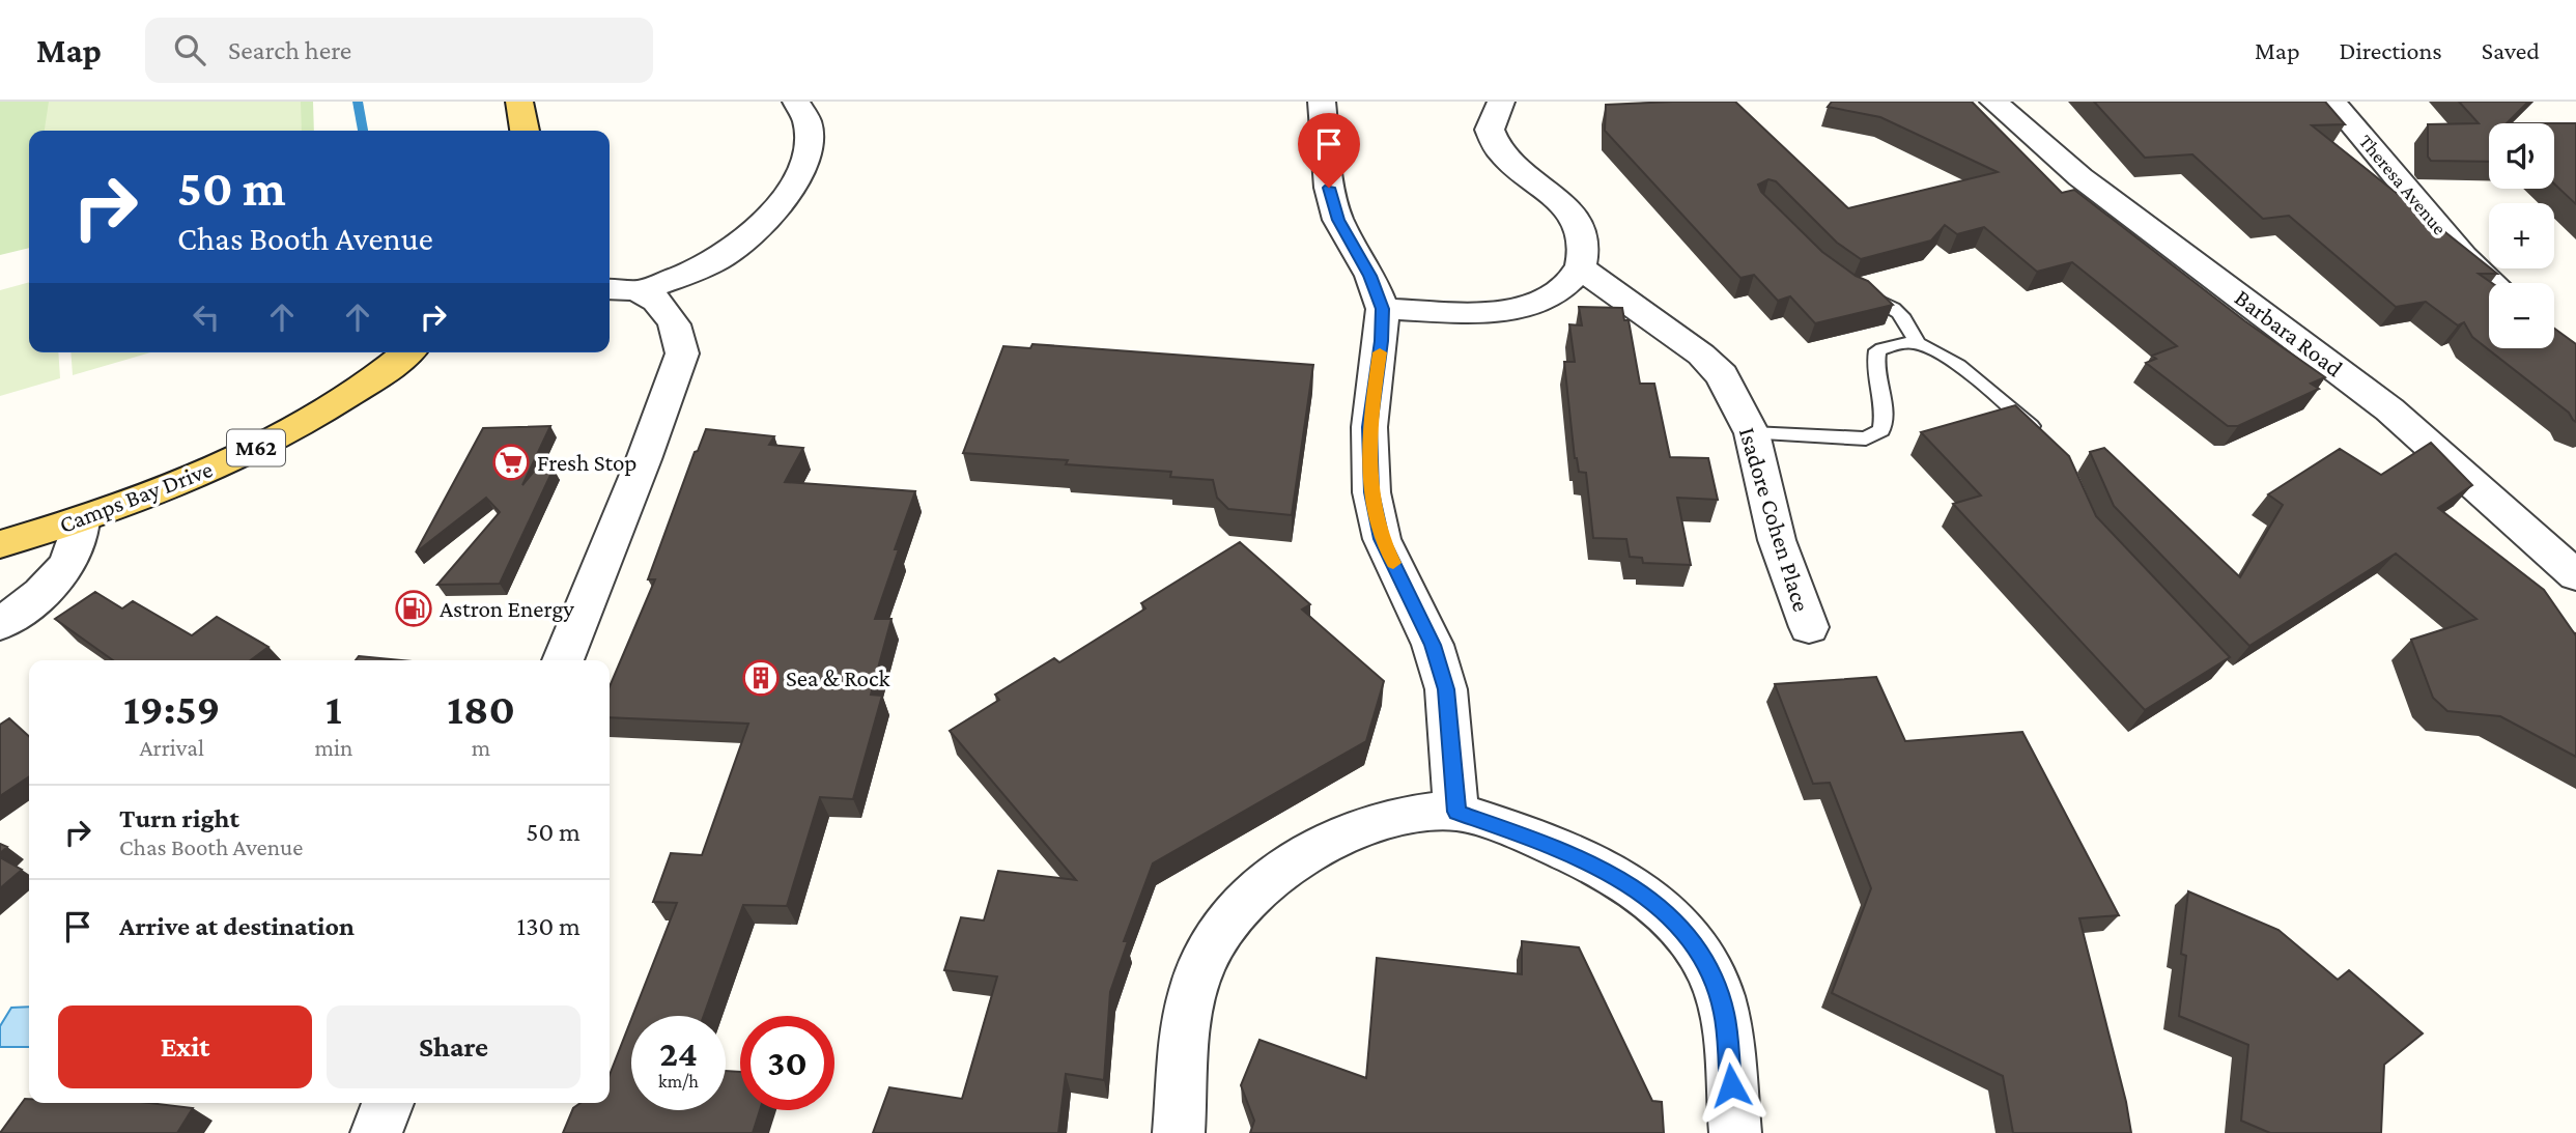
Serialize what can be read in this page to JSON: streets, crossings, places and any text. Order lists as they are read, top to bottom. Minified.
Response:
{"streets":{"main road":["M62","Camps Bay Drive"],"street":["Theresa Avenue","Barbara Road","Isadore Cohen Place"]},"places":{"supermarket":["Fresh Stop"],"fuel station":["Astron Energy"],"building":["Sea & Rock"]},"page":{"header":"Map","search":"Search here","nav":["Map","Directions","Saved"],"map_buttons":["+","−"],"turn":["50 m","Chas Booth Avenue"],"eta":["19:59","Arrival","1","min","180","m"],"list":[{"name":"Turn right","note":"Chas Booth Avenue","value":"50 m"},{"name":"Arrive at destination","value":"130 m"}],"buttons":["Exit","Share"],"speed":"24 km/h","limit":"30"}}
